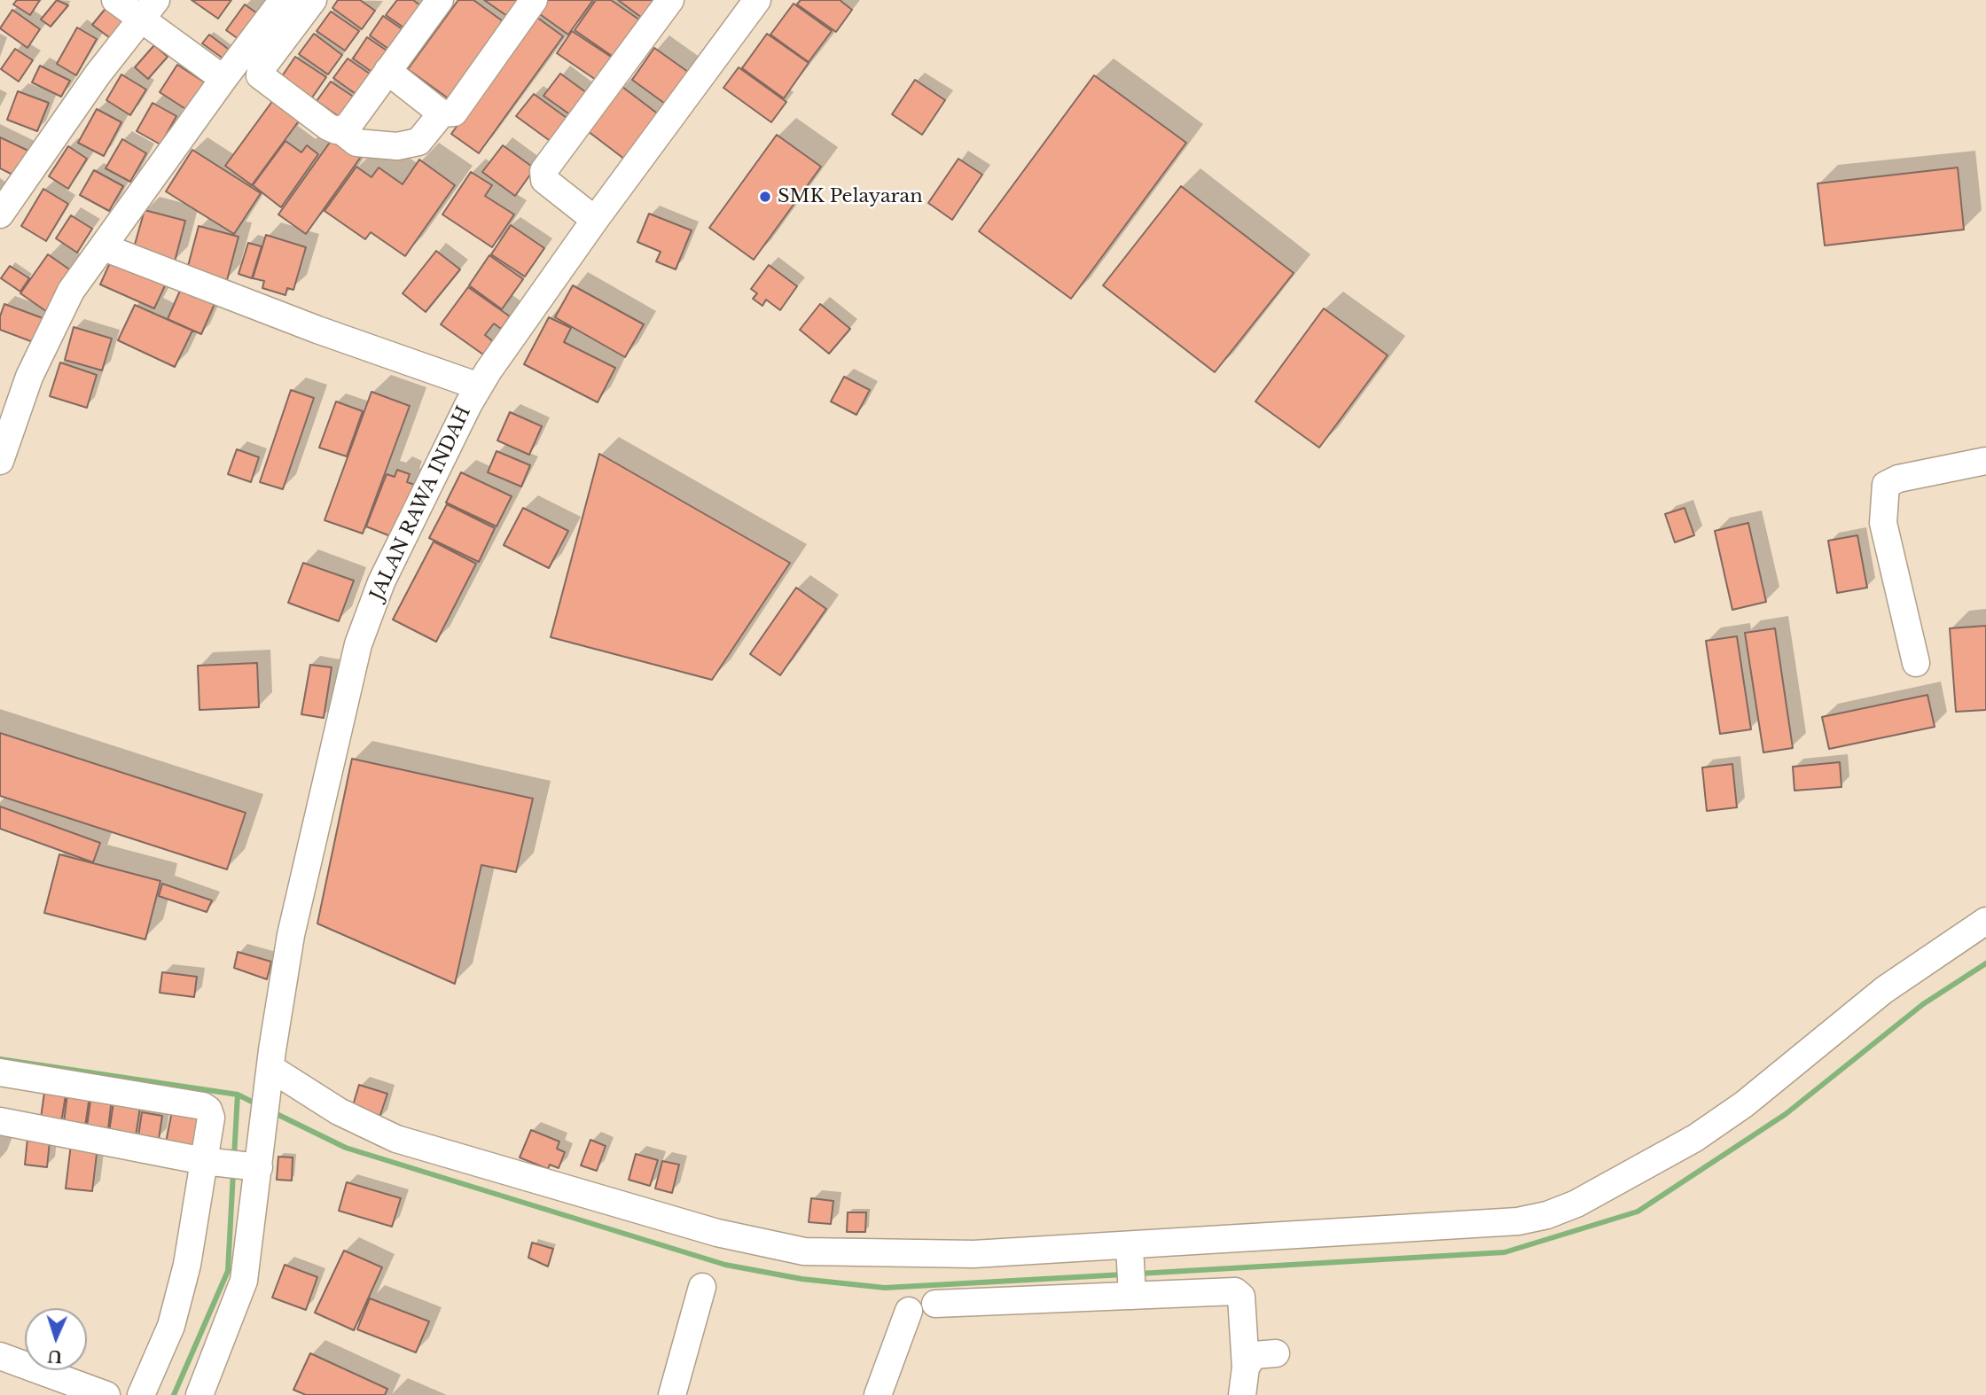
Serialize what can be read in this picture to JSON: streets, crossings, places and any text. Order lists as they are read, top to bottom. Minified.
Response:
{"streets":{"street":["JALAN RAWA INDAH"]},"places":["SMK Pelayaran"],"north":"bottom"}
